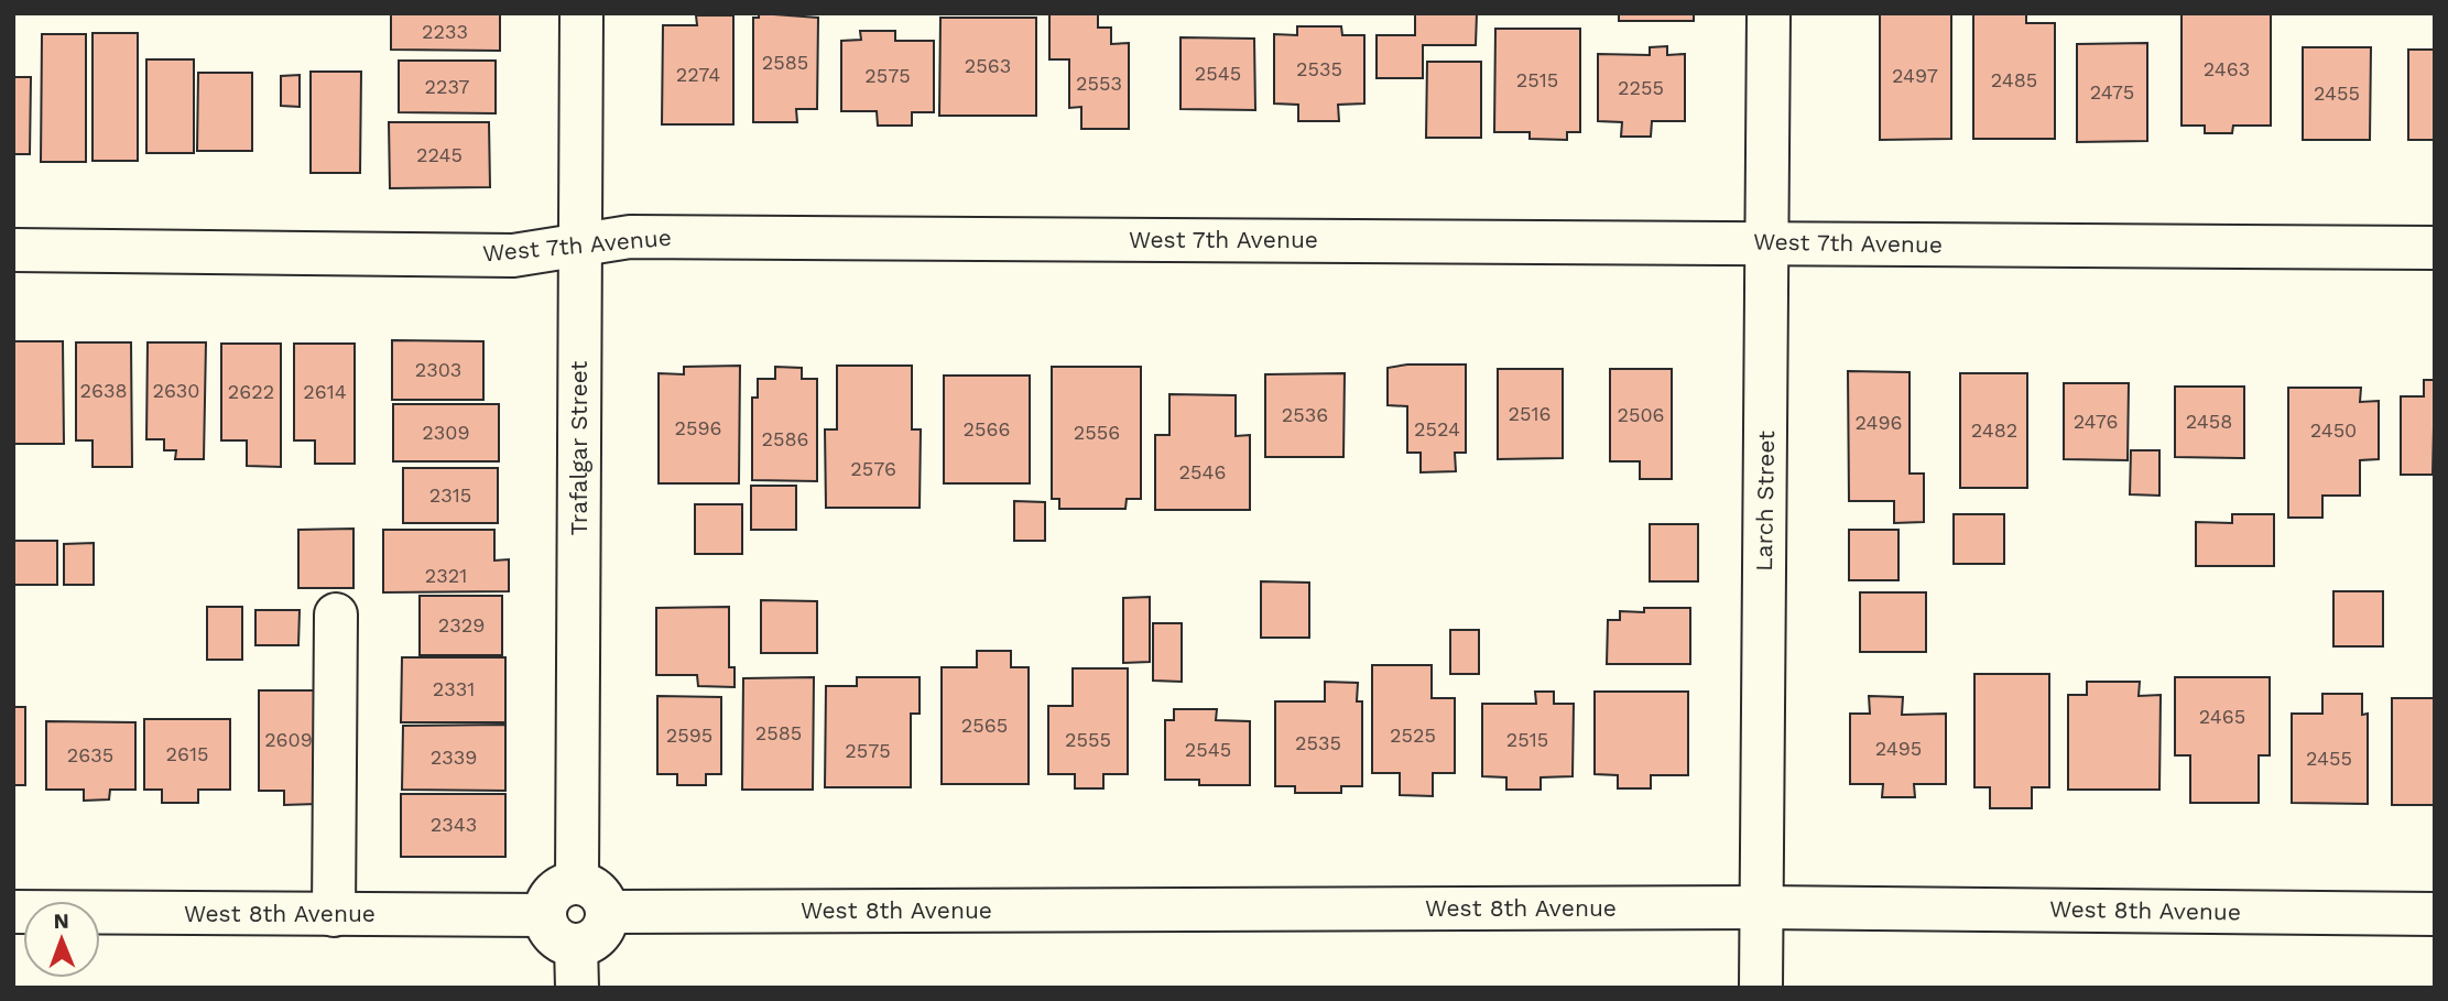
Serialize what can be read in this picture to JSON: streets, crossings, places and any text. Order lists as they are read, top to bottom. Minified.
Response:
{"streets":{"street":["West 7th Avenue","Trafalgar Street","Larch Street","West 8th Avenue"]},"crossings":[["West 7th Avenue","Trafalgar Street"],["West 7th Avenue","Larch Street"],["Trafalgar Street","West 8th Avenue"],["Larch Street","West 8th Avenue"]],"house_numbers":["2233","2585","2563","2535","2463","2545","2274","2575","2497","2515","2485","2553","2237","2255","2475","2455","2245","2303","2638","2630","2622","2614","2516","2536","2506","2476","2458","2496","2596","2566","2524","2482","2450","2309","2556","2586","2576","2546","2315","2321","2329","2331","2465","2565","2585","2595","2525","2609","2555","2515","2535","2495","2545","2575","2615","2635","2339","2455","2343"],"north":"top"}
